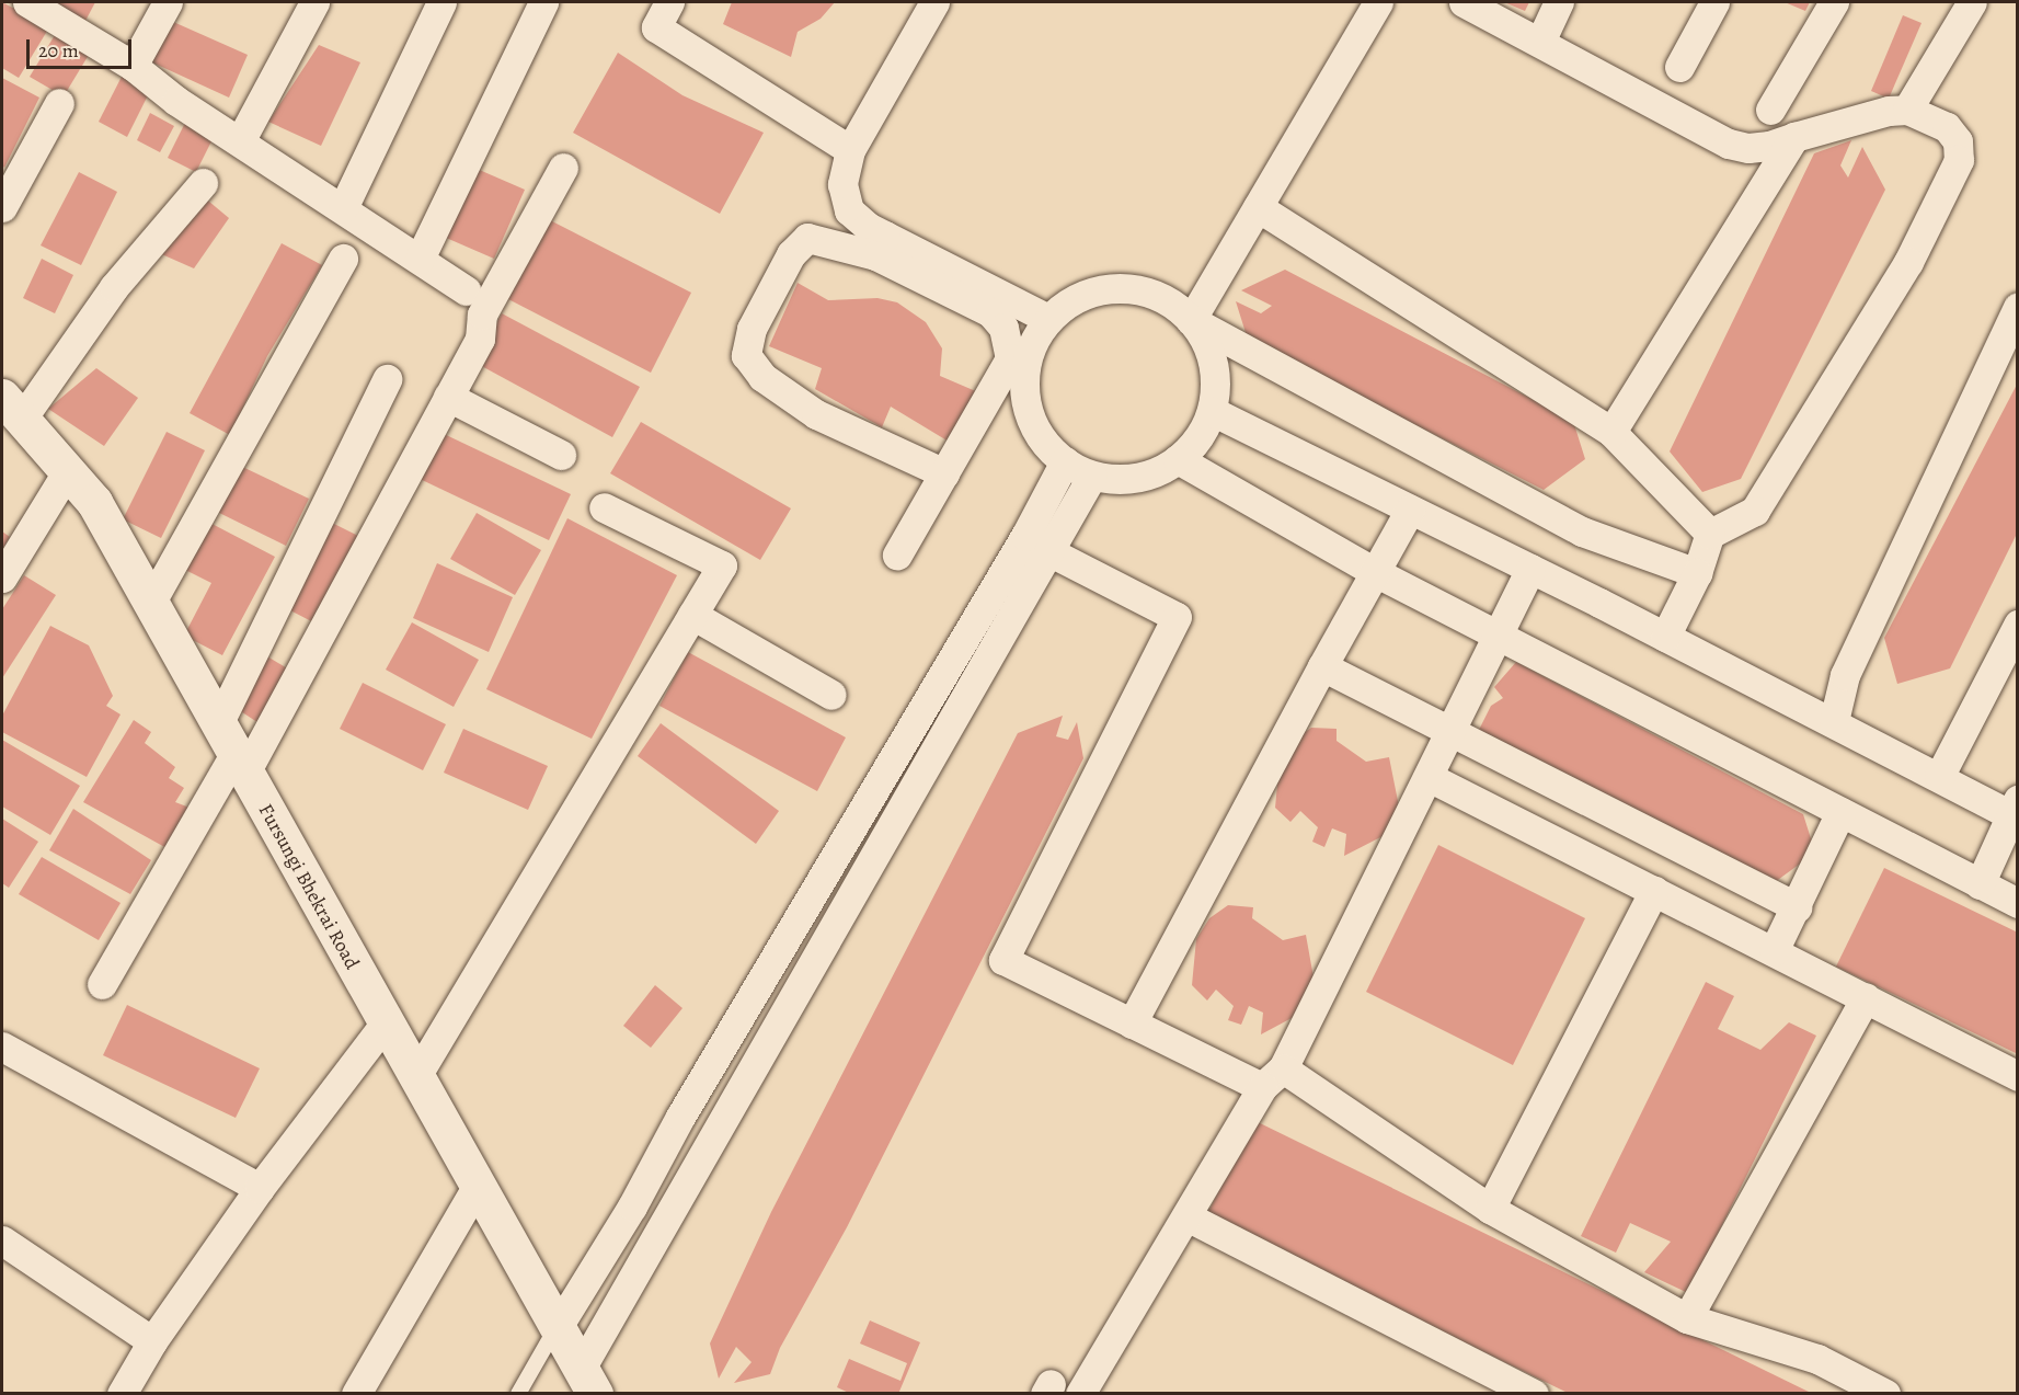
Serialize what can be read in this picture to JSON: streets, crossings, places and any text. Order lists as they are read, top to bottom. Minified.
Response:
{"streets":{"street":["Fursungi Bhekrai Road"]},"scale_bar":"20 m"}
